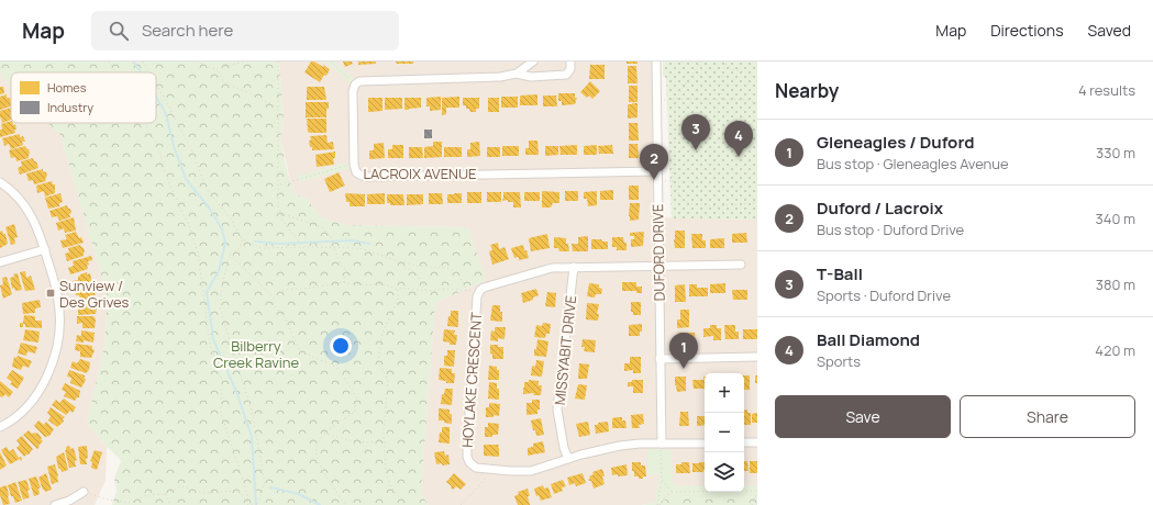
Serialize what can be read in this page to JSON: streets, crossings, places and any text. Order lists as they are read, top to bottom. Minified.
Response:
{"streets":{"street":["LACROIX AVENUE","DUFORD DRIVE","MISSYABIT DRIVE","HOYLAKE CRESCENT"]},"crossings":[["LACROIX AVENUE","DUFORD DRIVE"],["DUFORD DRIVE","HOYLAKE CRESCENT"],["MISSYABIT DRIVE","HOYLAKE CRESCENT"]],"parks":["Bilberry Creek Ravine"],"places":{"transit":["Sunview / Des Grives"]},"legend":["Homes","Industry"],"page":{"header":"Map","search":"Search here","nav":["Map","Directions","Saved"],"heading":["Nearby","4 results"],"pins":["3","4","2","1"],"list":[{"mark":"1","name":"Gleneagles / Duford","note":"Bus stop · Gleneagles Avenue","value":"330 m"},{"mark":"2","name":"Duford / Lacroix","note":"Bus stop · Duford Drive","value":"340 m"},{"mark":"3","name":"T-Ball","note":"Sports · Duford Drive","value":"380 m"},{"mark":"4","name":"Ball Diamond","note":"Sports","value":"420 m"}],"map_buttons":["+","−"],"buttons":["Save","Share"]}}
